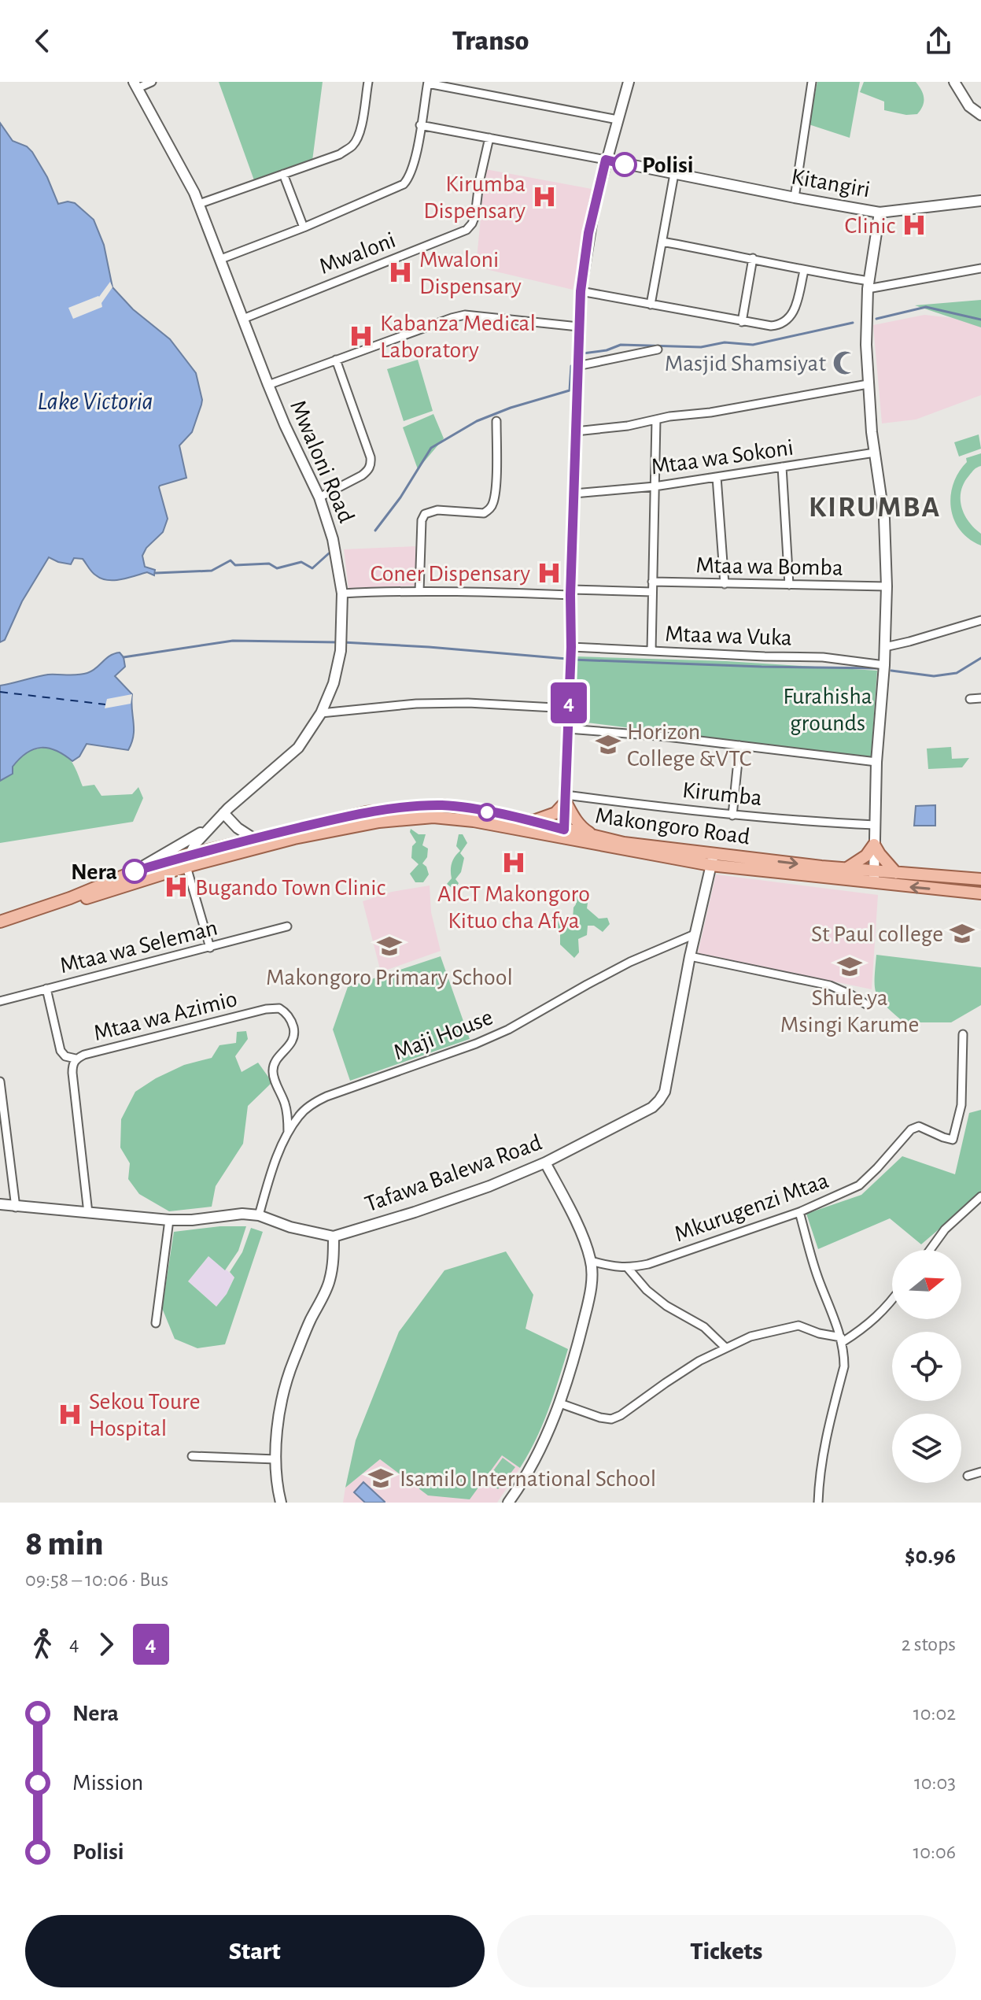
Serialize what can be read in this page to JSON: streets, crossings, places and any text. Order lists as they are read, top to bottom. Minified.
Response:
{"streets":{"main road":["Makongoro Road"],"street":["Kitangiri","Mwaloni","Mtaa wa Sokoni","Mwaloni Road","Mtaa wa Bomba","Mtaa wa Vuka","Kirumba","Mtaa wa Seleman","Mtaa wa Azimio","Maji House","Tafawa Balewa Road","Mkurugenzi Mtaa"]},"crossings":[["Mwaloni","Mwaloni Road"],["Mwaloni Road","Makongoro Road"],["Makongoro Road","Tafawa Balewa Road"],["Mtaa wa Azimio","Maji House"],["Mtaa wa Azimio","Tafawa Balewa Road"],["Maji House","Tafawa Balewa Road"]],"districts":["KIRUMBA"],"water":["Lake Victoria"],"parks":["Furahisha grounds"],"places":{"other":["Polisi","Nera"],"hospital":["Kirumba Dispensary","Clinic","Mwaloni Dispensary","Kabanza Medical Laboratory","Coner Dispensary","AICT Makongoro Kituo cha Afya","Bugando Town Clinic","Sekou Toure Hospital"],"mosque":["Masjid Shamsiyat"],"school or university":["Horizon College &VTC","St Paul college","Makongoro Primary School","Shule ya Msingi Karume","Isamilo International School"]},"lines":["bus line 4"],"north":"right","page":{"header":"Transo","on_map":"4","heading":["8 min","09:58 – 10:06 · Bus","$0.96"],"legs":["4","4","2 stops"],"list":[{"name":"Nera","value":"10:02"},{"name":"Mission","value":"10:03"},{"name":"Polisi","value":"10:06"}],"buttons":["Start","Tickets"]}}
